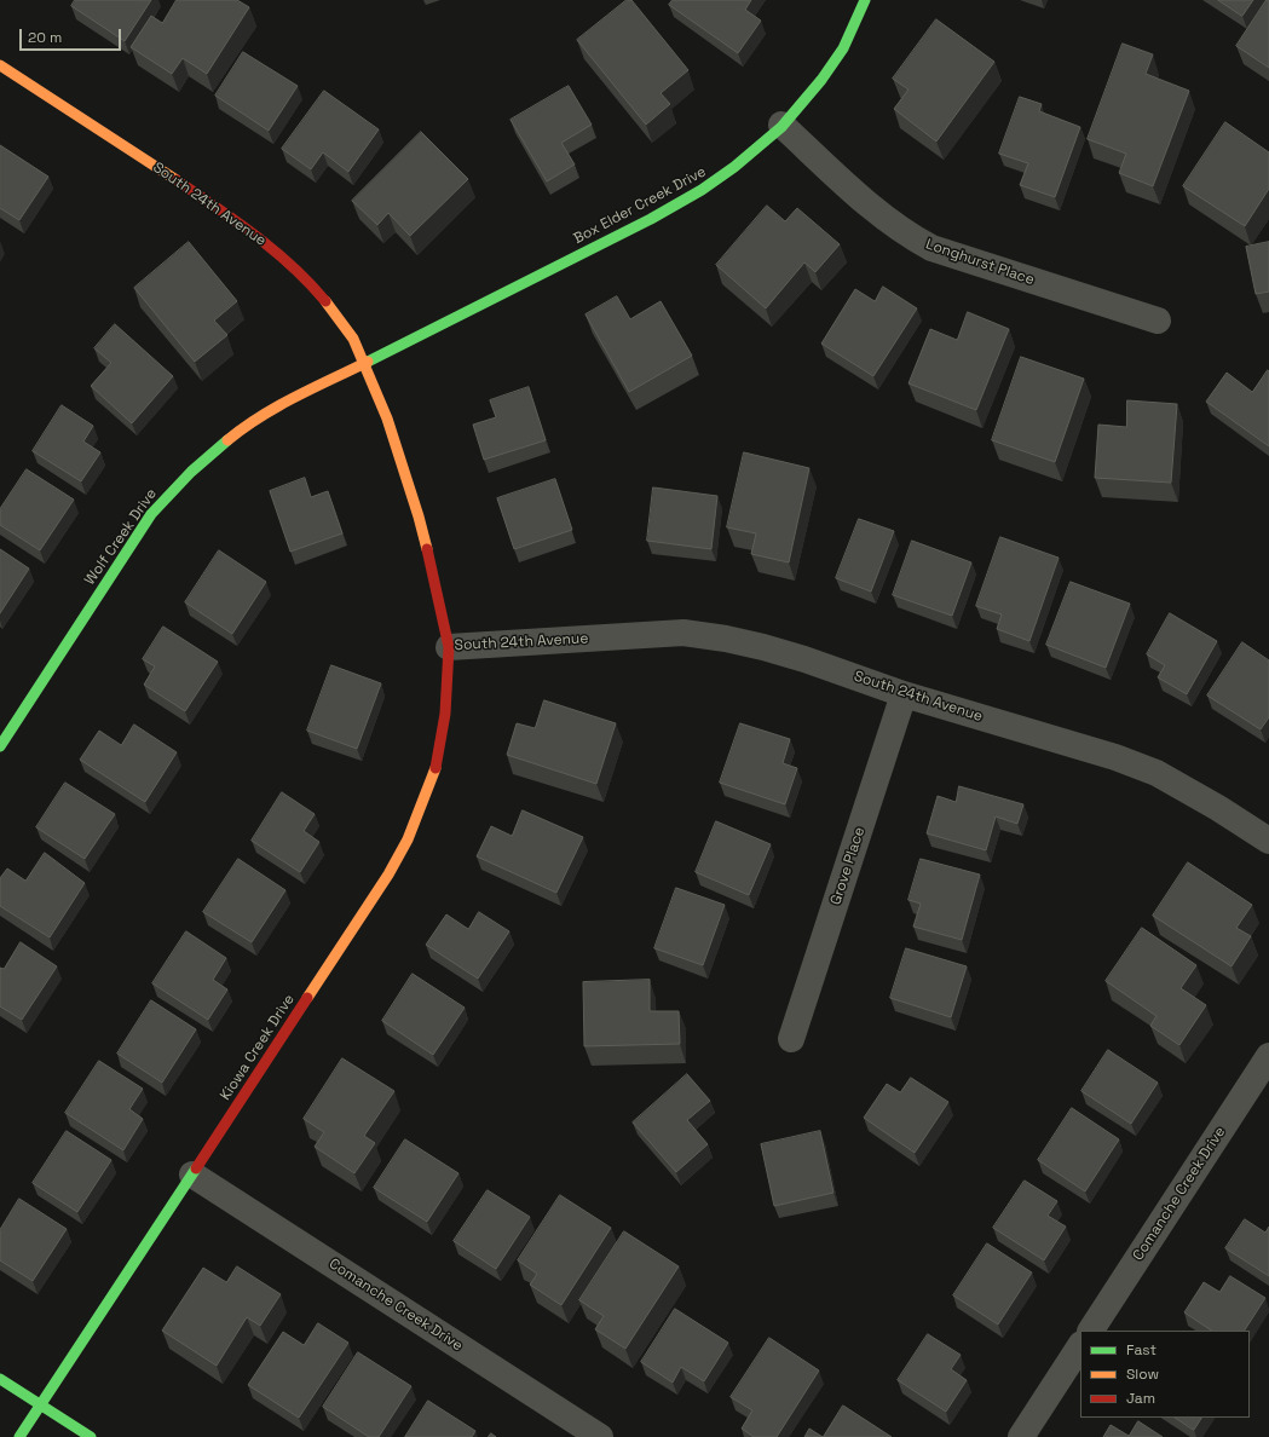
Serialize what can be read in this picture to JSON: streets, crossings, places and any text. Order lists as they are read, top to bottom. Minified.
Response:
{"streets":{"street":["South 24th Avenue","Box Elder Creek Drive","Longhurst Place","Wolf Creek Drive","Grove Place","Kiowa Creek Drive","Comanche Creek Drive"]},"crossings":[["South 24th Avenue","Box Elder Creek Drive"],["South 24th Avenue","Wolf Creek Drive"],["South 24th Avenue","Grove Place"],["South 24th Avenue","Kiowa Creek Drive"],["Box Elder Creek Drive","Longhurst Place"],["Box Elder Creek Drive","Wolf Creek Drive"],["Kiowa Creek Drive","Comanche Creek Drive"]],"legend":["Fast","Slow","Jam"],"scale_bar":"20 m"}
